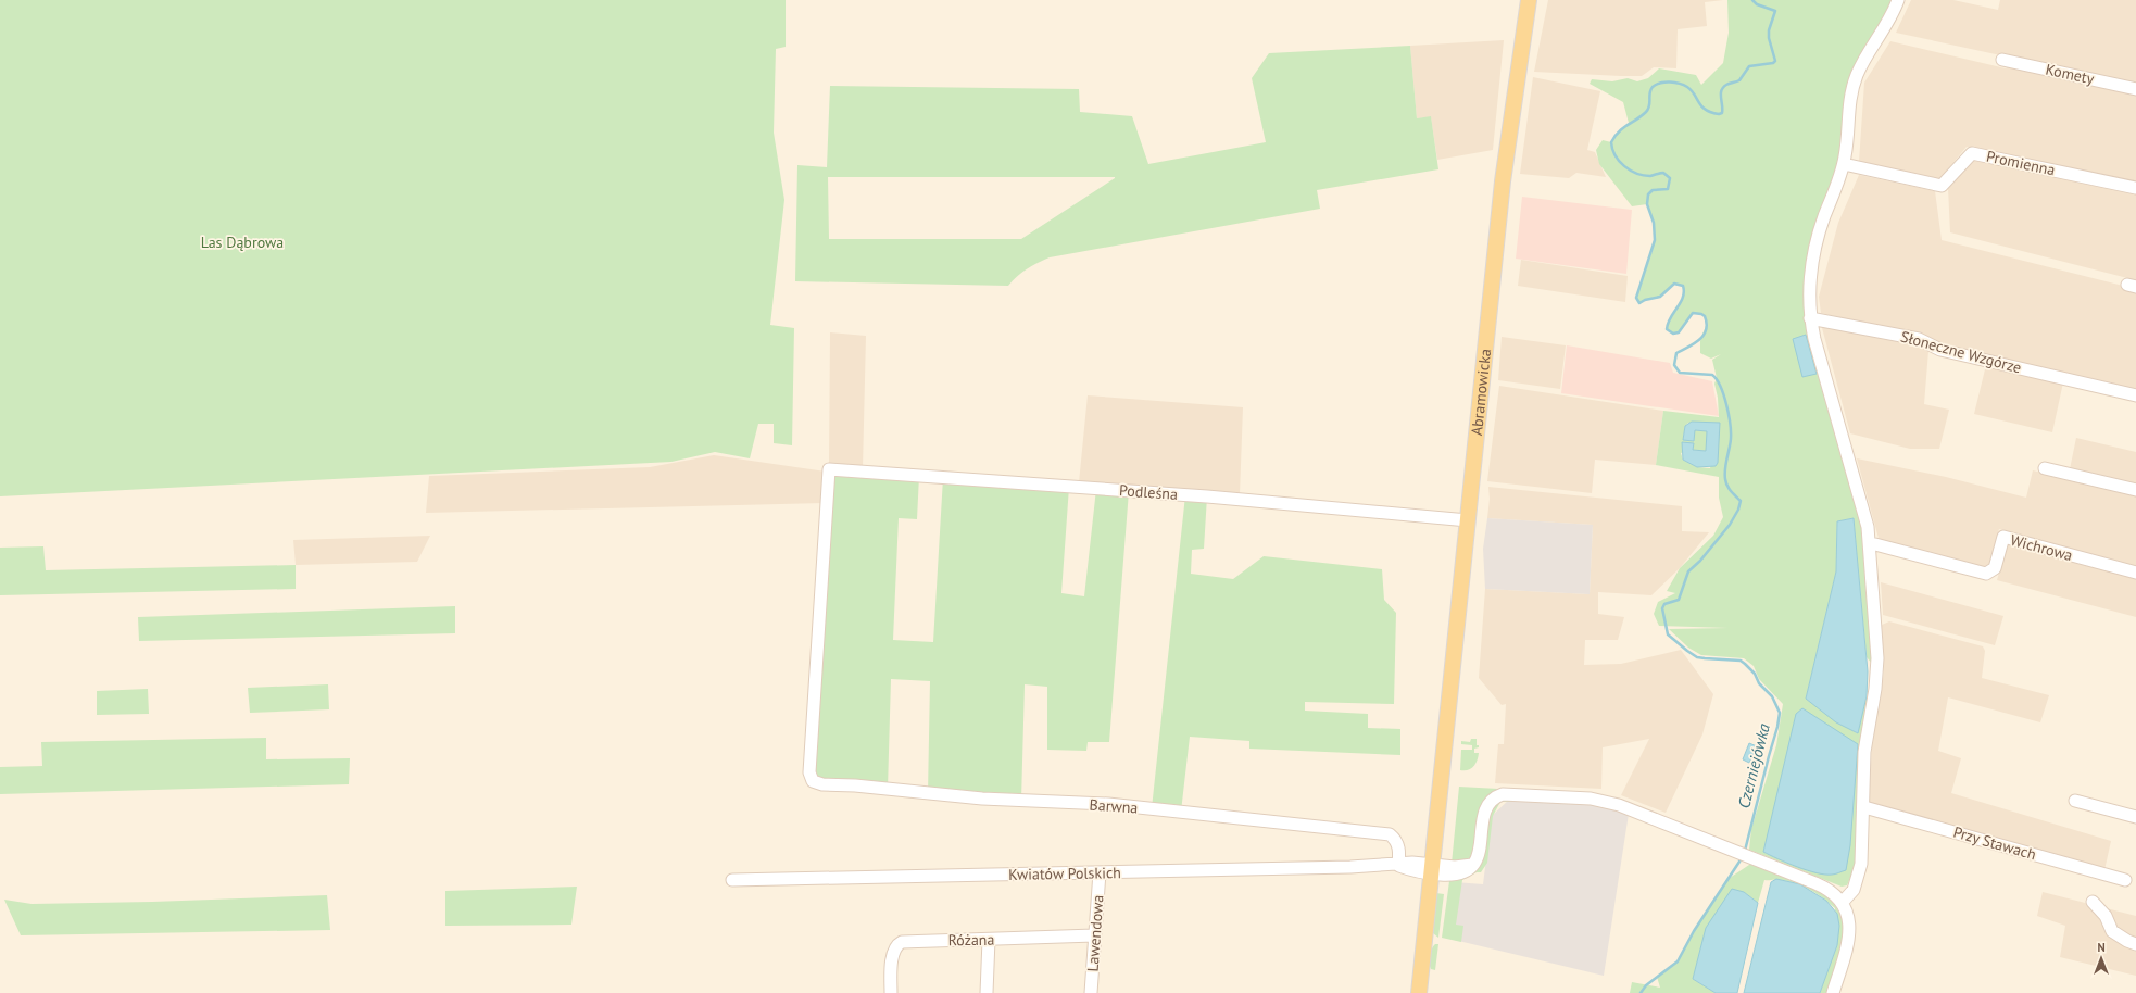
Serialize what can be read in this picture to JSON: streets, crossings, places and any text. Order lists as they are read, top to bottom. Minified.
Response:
{"streets":{"main road":["Abramowicka"],"street":["Komety","Promienna","Słoneczne Wzgórze","Podleśna","Wichrowa","Barwna","Przy Stawach","Kwiatów Polskich","Lawendowa","Różana"]},"crossings":[["Abramowicka","Podleśna"],["Abramowicka","Kwiatów Polskich"],["Podleśna","Barwna"],["Barwna","Kwiatów Polskich"],["Kwiatów Polskich","Lawendowa"],["Lawendowa","Różana"]],"water":["Czerniejówka"],"parks":["Las Dąbrowa"],"north":"top"}
